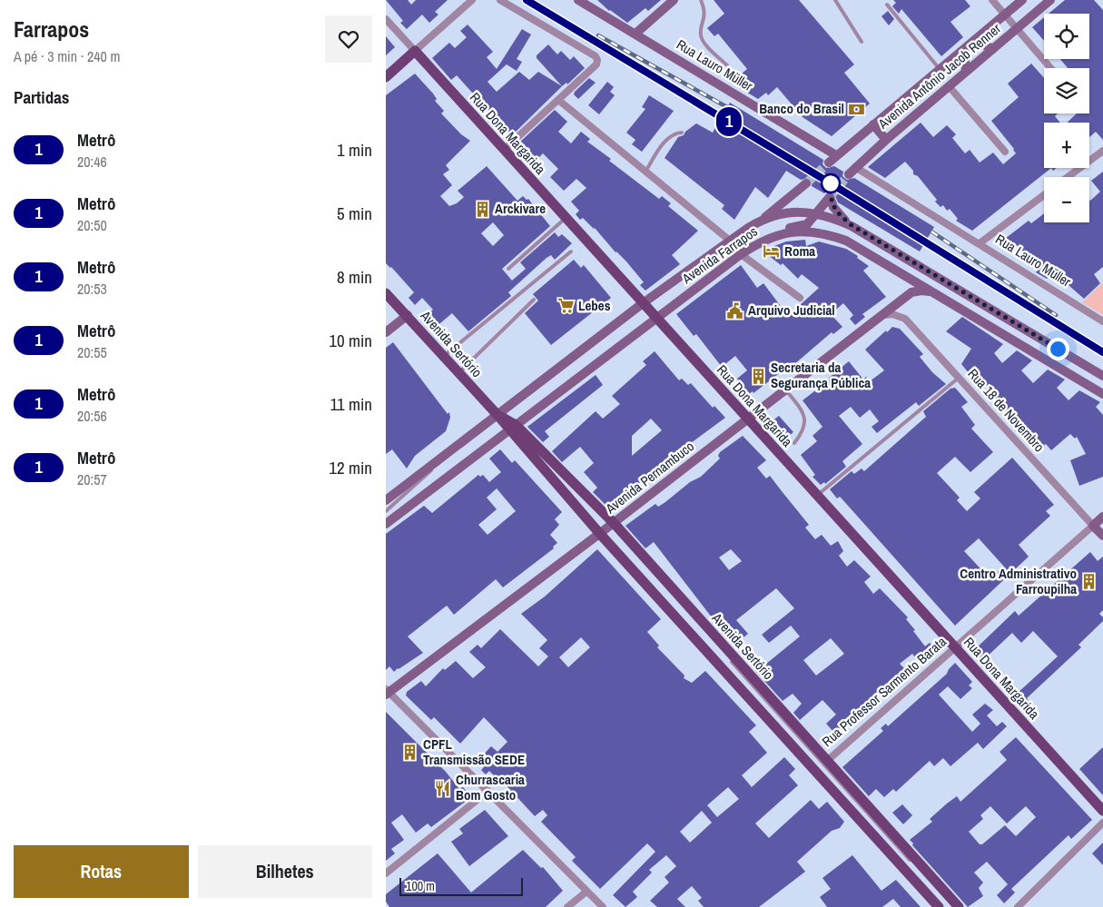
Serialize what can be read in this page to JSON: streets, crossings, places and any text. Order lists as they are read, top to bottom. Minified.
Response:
{"streets":{"main road":["Rua Lauro Müller","Avenida Antônio Jacob Renner","Rua Dona Margarida","Avenida Farrapos","Avenida Sertório","Rua 18 de Novembro","Avenida Pernambuco","Rua Professor Sarmento Barata"]},"crossings":[["Rua Lauro Müller","Avenida Antônio Jacob Renner"],["Rua Dona Margarida","Avenida Farrapos"],["Rua Dona Margarida","Avenida Pernambuco"],["Rua Dona Margarida","Rua Professor Sarmento Barata"],["Avenida Farrapos","Avenida Sertório"],["Avenida Farrapos","Avenida Pernambuco"],["Avenida Sertório","Avenida Pernambuco"],["Avenida Sertório","Rua Professor Sarmento Barata"],["Rua 18 de Novembro","Avenida Pernambuco"],["Rua 18 de Novembro","Rua Professor Sarmento Barata"]],"places":{"bank":["Banco do Brasil"],"building":["Arckivare","Secretaria da Segurança Pública","Centro Administrativo Farroupilha","CPFL Transmissão SEDE"],"hotel":["Roma"],"supermarket":["Lebes"],"public building":["Arquivo Judicial"],"restaurant":["Churrascaria Bom Gosto"]},"lines":["metro line 1"],"scale_bar":"100 m","page":{"heading":[["Farrapos","A pé · 3 min · 240 m"],"Partidas"],"on_map":"1","map_buttons":["+","−"],"list":[{"mark":"1","name":"Metrô","note":"20:46","value":"1 min"},{"mark":"1","name":"Metrô","note":"20:50","value":"5 min"},{"mark":"1","name":"Metrô","note":"20:53","value":"8 min"},{"mark":"1","name":"Metrô","note":"20:55","value":"10 min"},{"mark":"1","name":"Metrô","note":"20:56","value":"11 min"},{"mark":"1","name":"Metrô","note":"20:57","value":"12 min"}],"buttons":["Rotas","Bilhetes"],"scale":"100 m"}}
